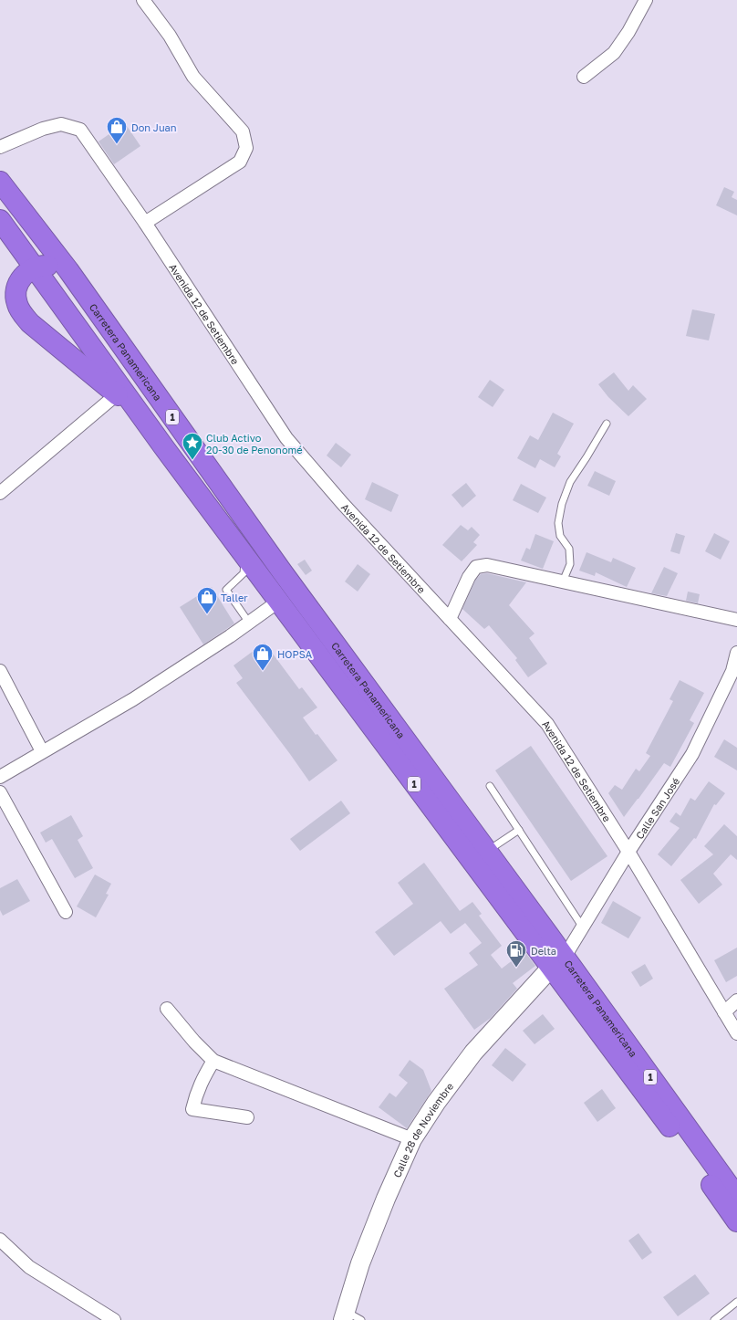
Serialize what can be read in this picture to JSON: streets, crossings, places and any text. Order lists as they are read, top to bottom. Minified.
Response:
{"streets":{"highway":["Carretera Panamericana","1"],"street":["Avenida 12 de Setiembre","Calle San José","Calle 28 de Noviembre"]},"crossings":[["Avenida 12 de Setiembre","Calle San José"],["Carretera Panamericana","Calle San José"],["Carretera Panamericana","Calle 28 de Noviembre"],["Calle San José","Calle 28 de Noviembre"]],"places":{"shop":["Don Juan","Taller","HOPSA"],"place":["Club Activo 20-30 de Penonomé"],"fuel station":["Delta"]}}
